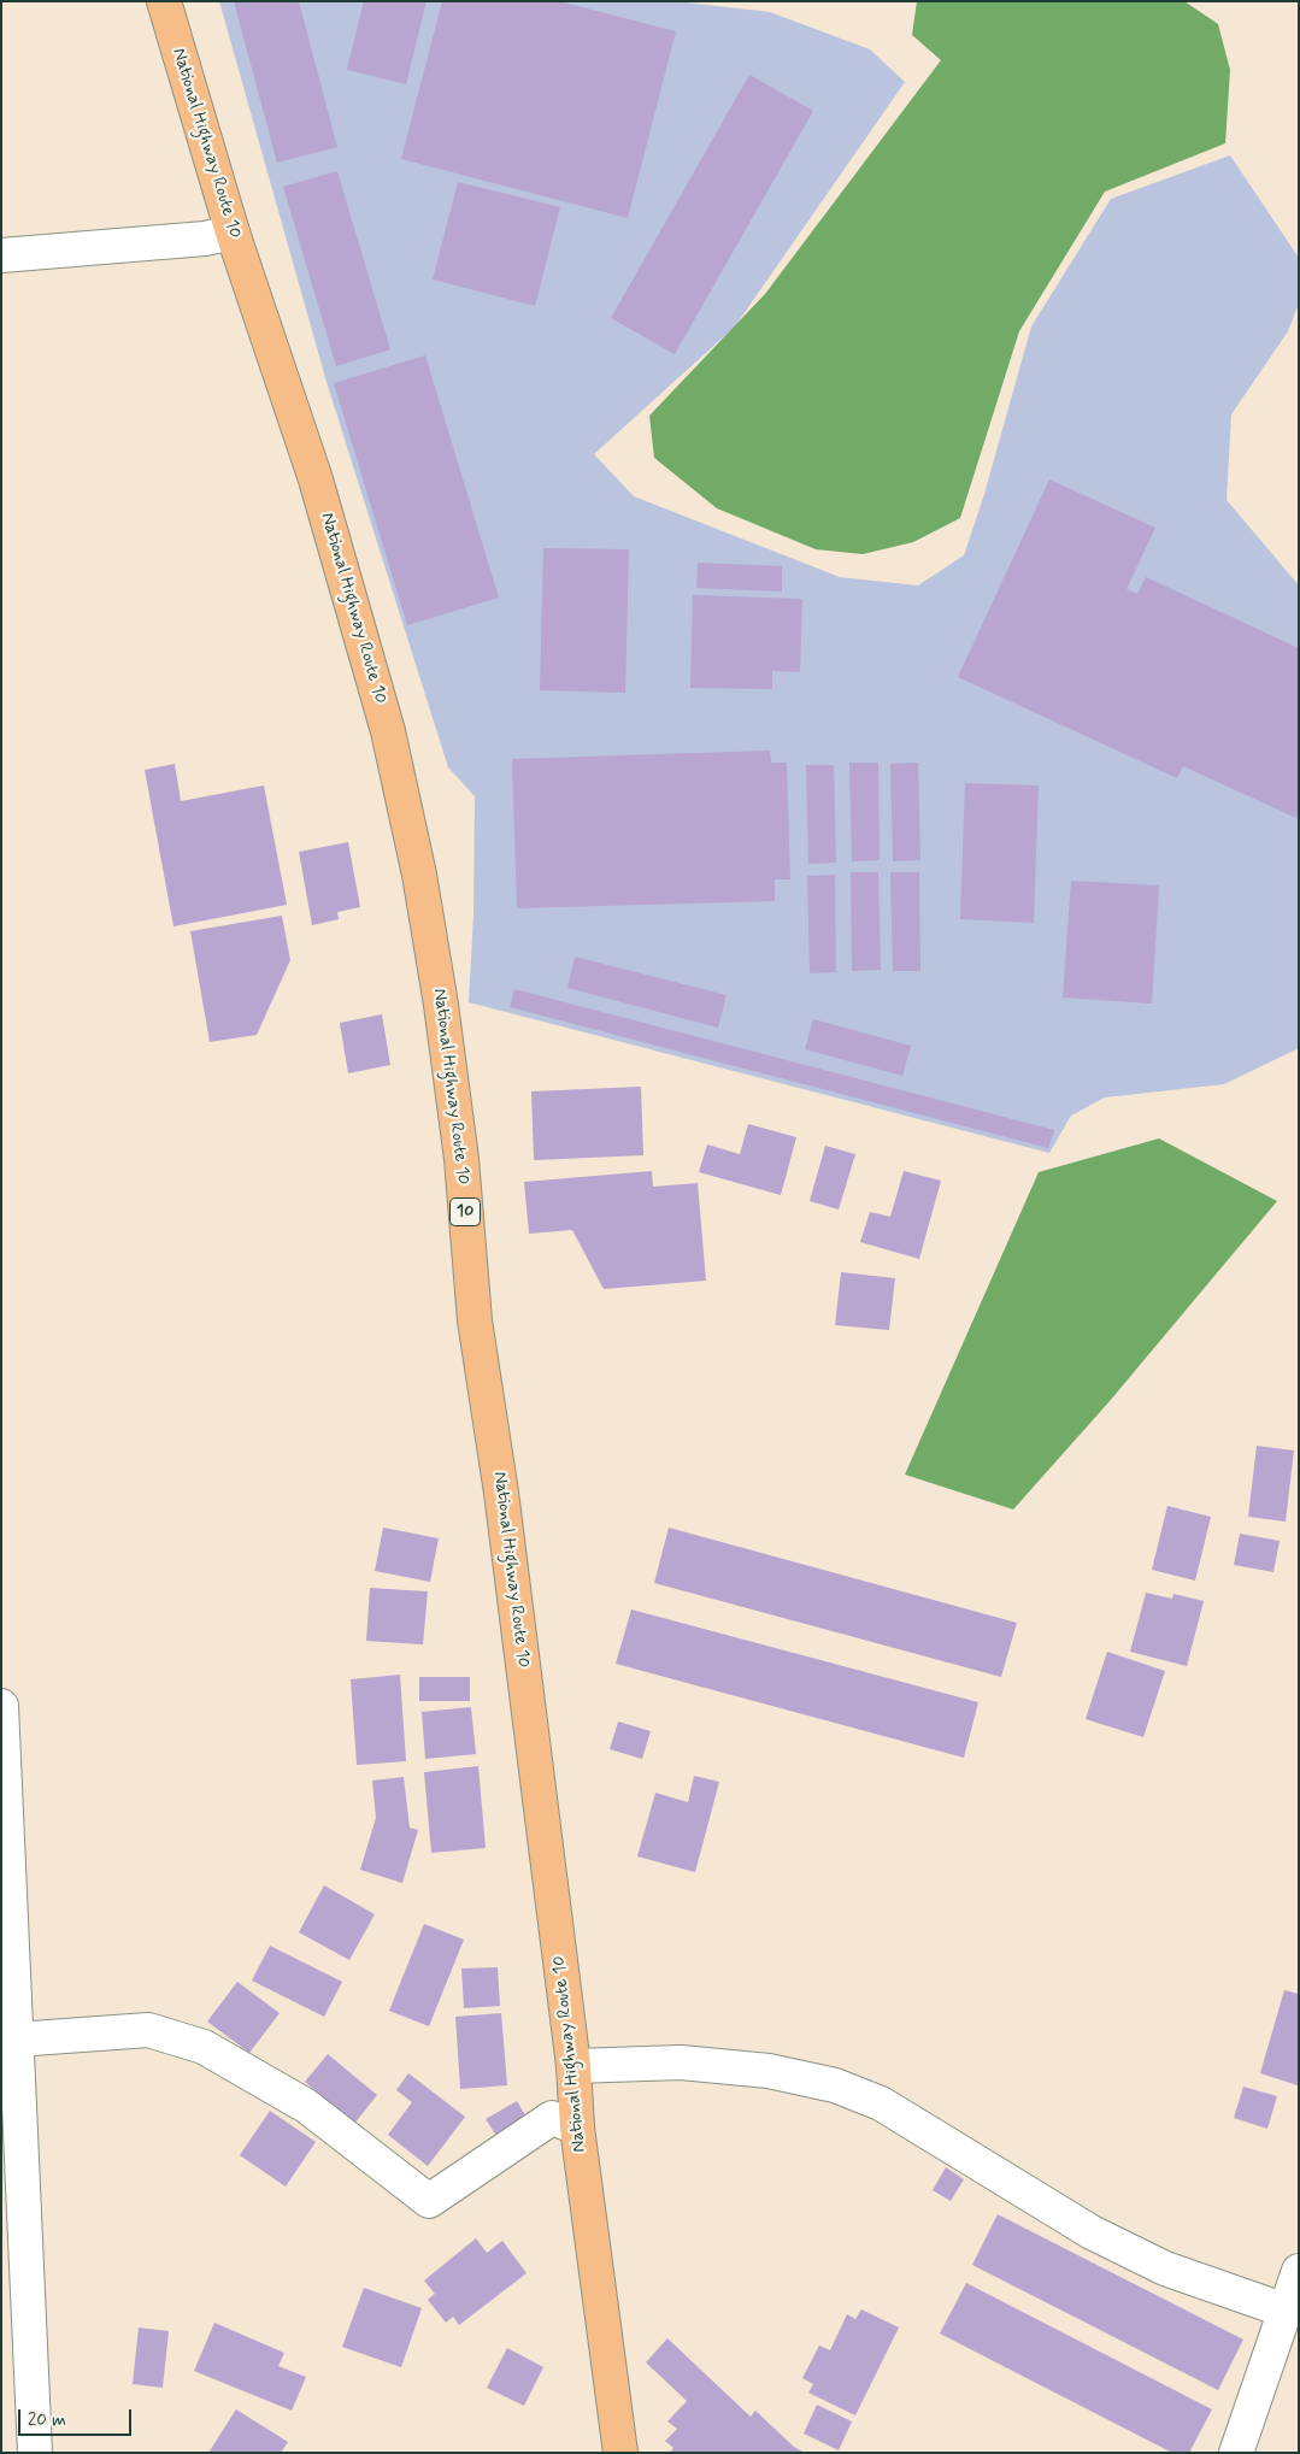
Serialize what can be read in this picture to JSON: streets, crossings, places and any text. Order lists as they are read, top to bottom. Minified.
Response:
{"streets":{"highway":["National Highway Route 10","10"]},"scale_bar":"20 m"}
